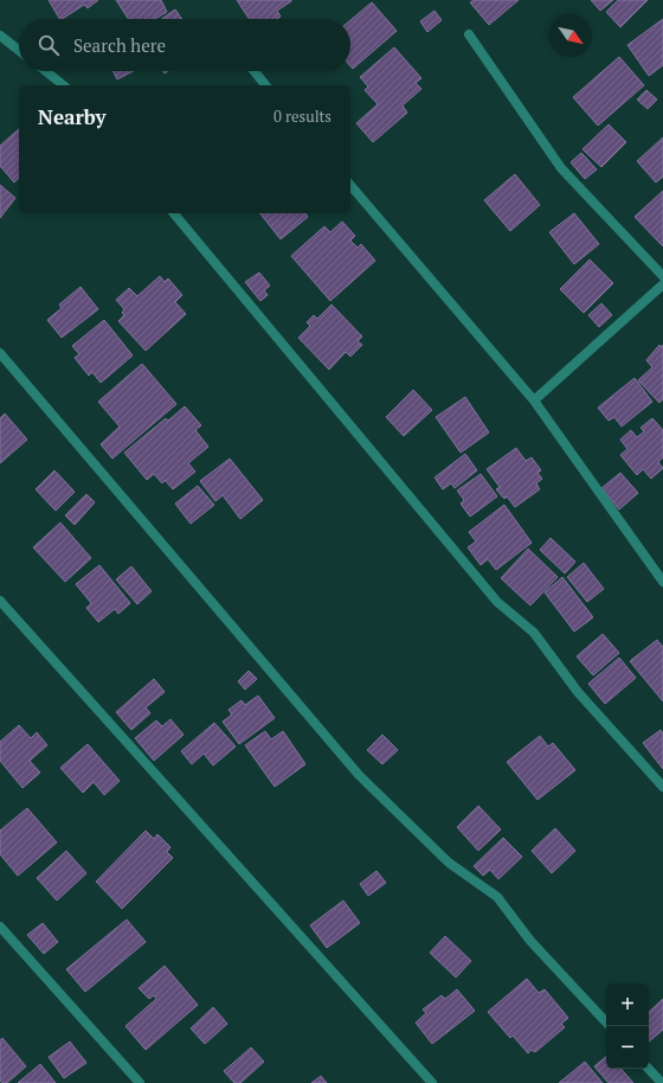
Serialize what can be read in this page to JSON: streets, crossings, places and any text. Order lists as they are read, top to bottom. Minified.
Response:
{"north":"bottom right","page":{"search":"Search here","heading":["Nearby","0 results"],"map_buttons":["+","−"]}}
